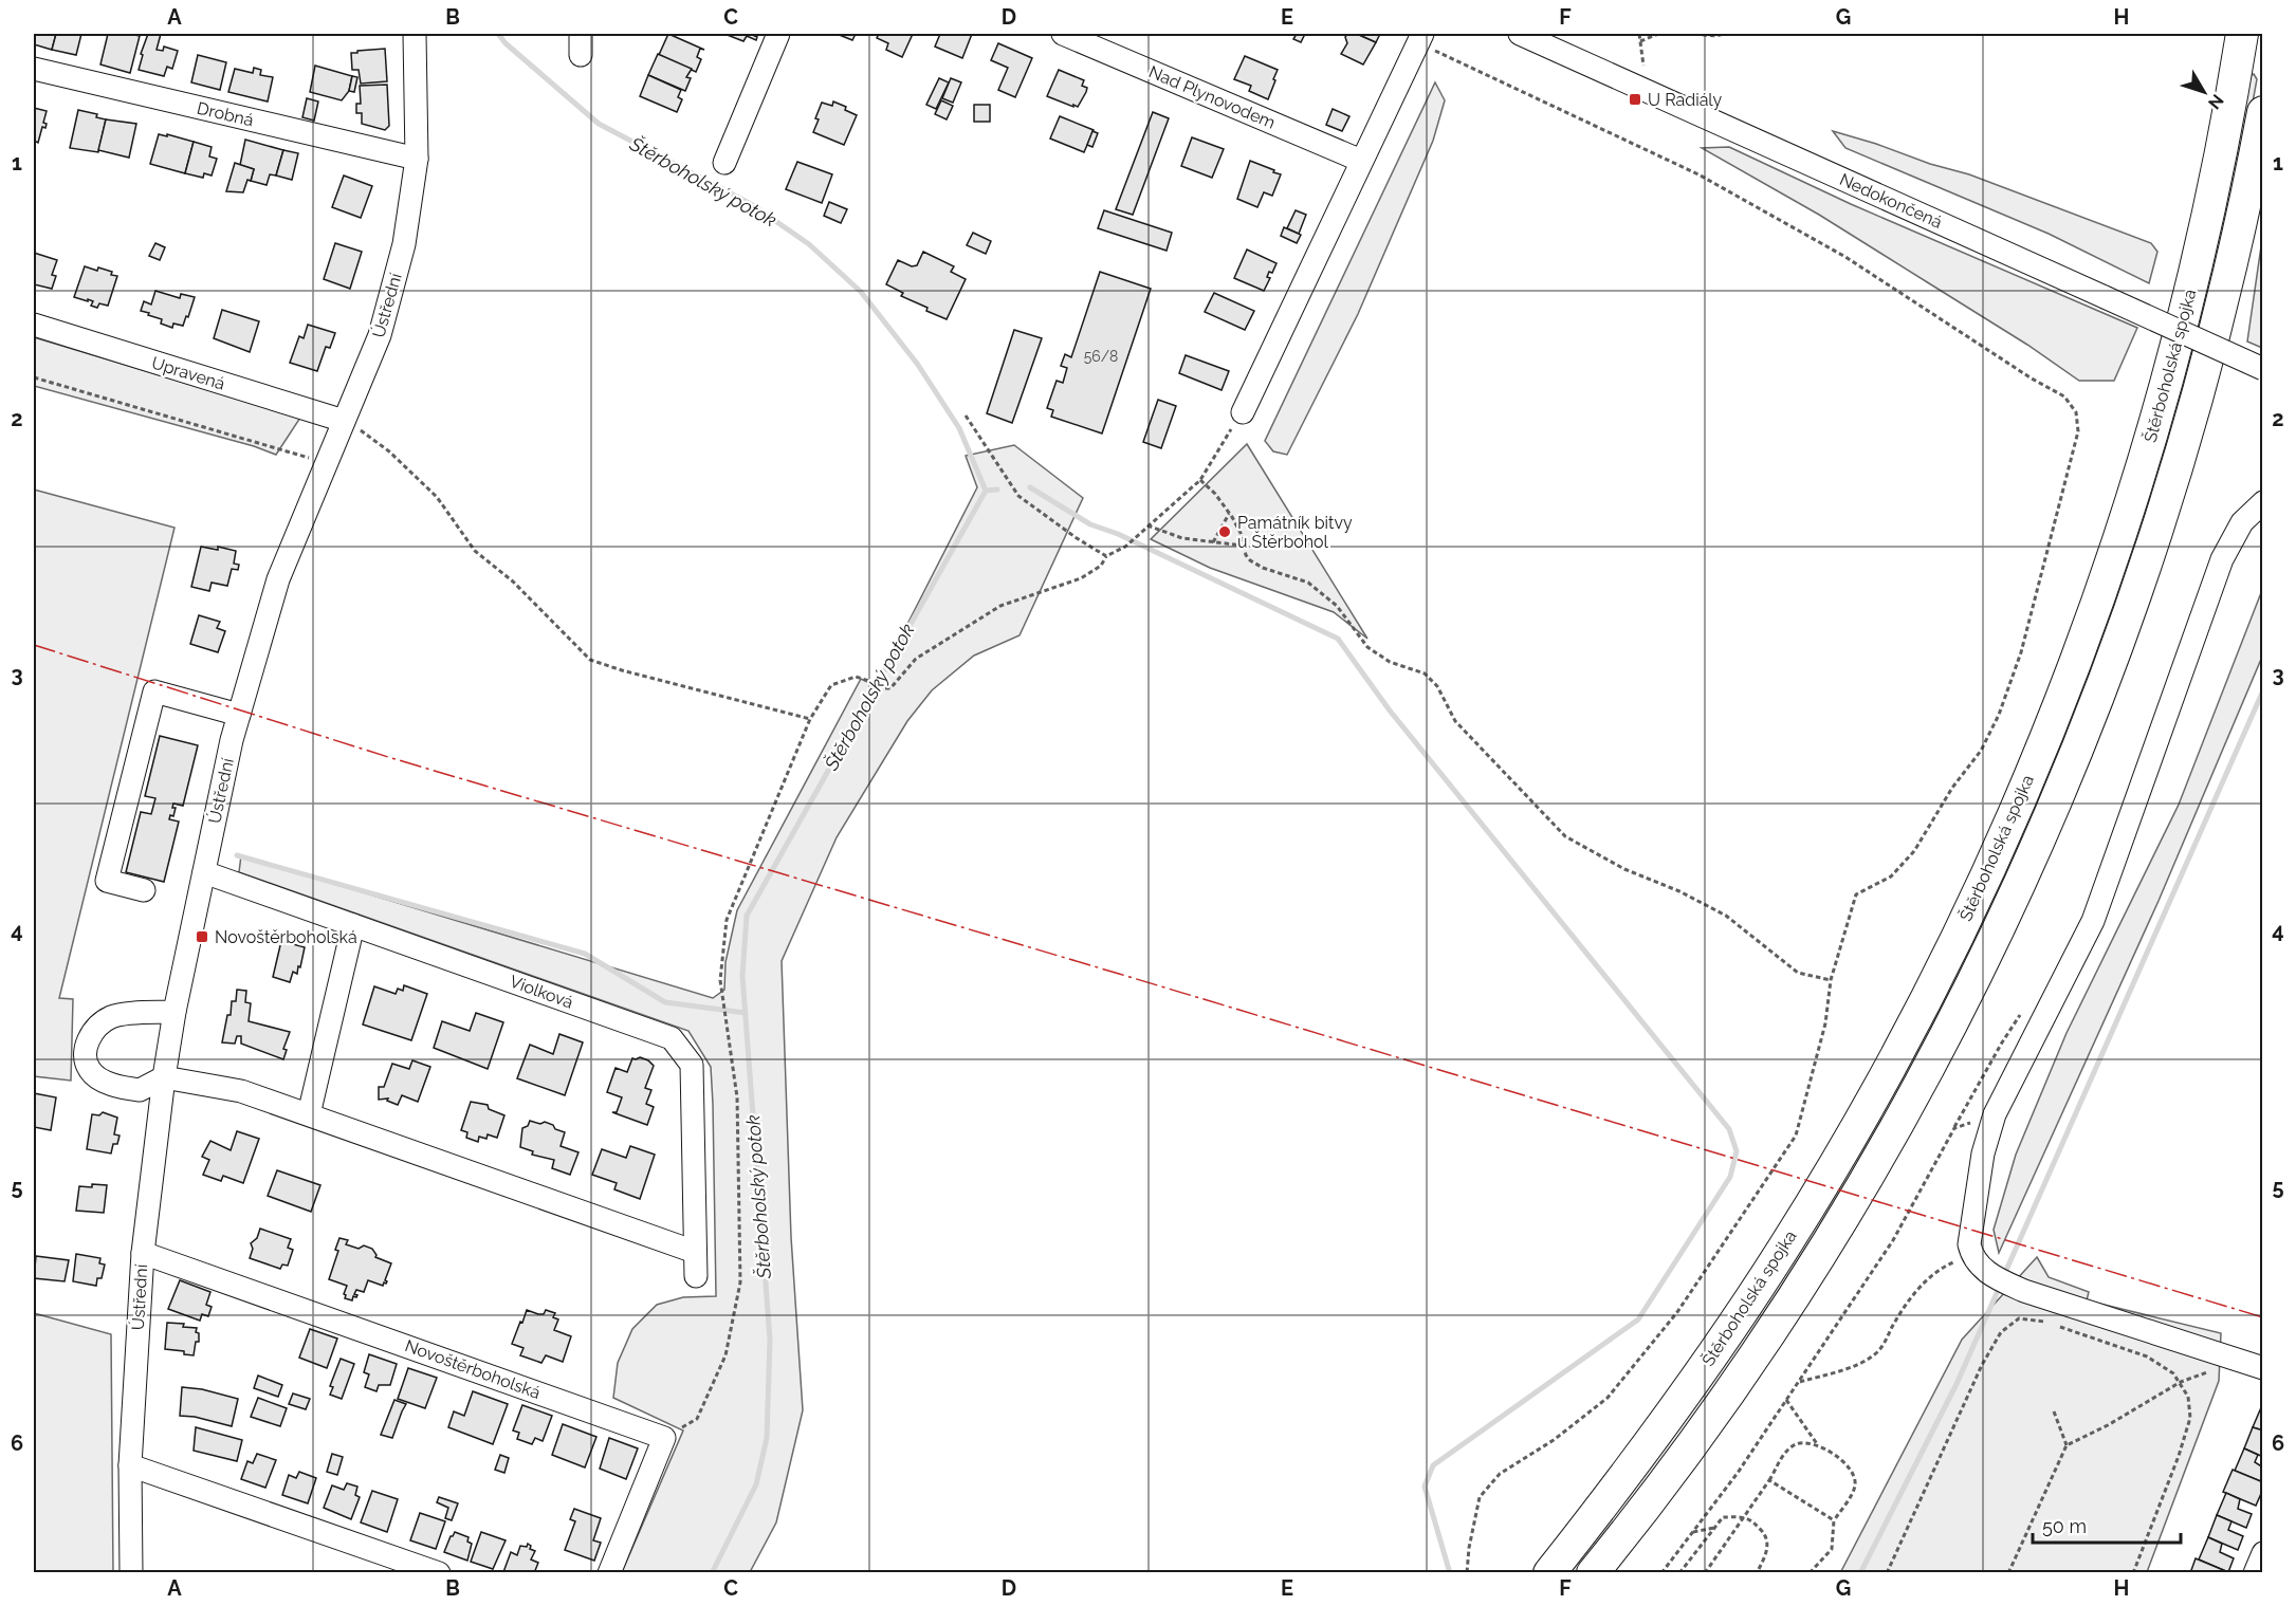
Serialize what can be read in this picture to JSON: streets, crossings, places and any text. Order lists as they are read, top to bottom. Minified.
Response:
{"streets":{"highway":["Štěrboholská spojka"],"street":["Nad Plynovodem","Drobná","Nedokončená","Ústřední","Upravená","Violková","Novoštěrboholská"]},"crossings":[["Drobná","Ústřední"],["Ústřední","Upravená"],["Ústřední","Violková"],["Ústřední","Novoštěrboholská"]],"water":["Štěrboholský potok"],"places":{"transit":["U Radiály","Novoštěrboholská"],"other":["Památník bitvy u Štěrbohol"]},"house_numbers":["56/8"],"scale_bar":"50 m","north":"bottom right","grid":{"columns":["A","B","C","D","E","F","G","H"],"rows":["1","2","3","4","5","6"]}}
